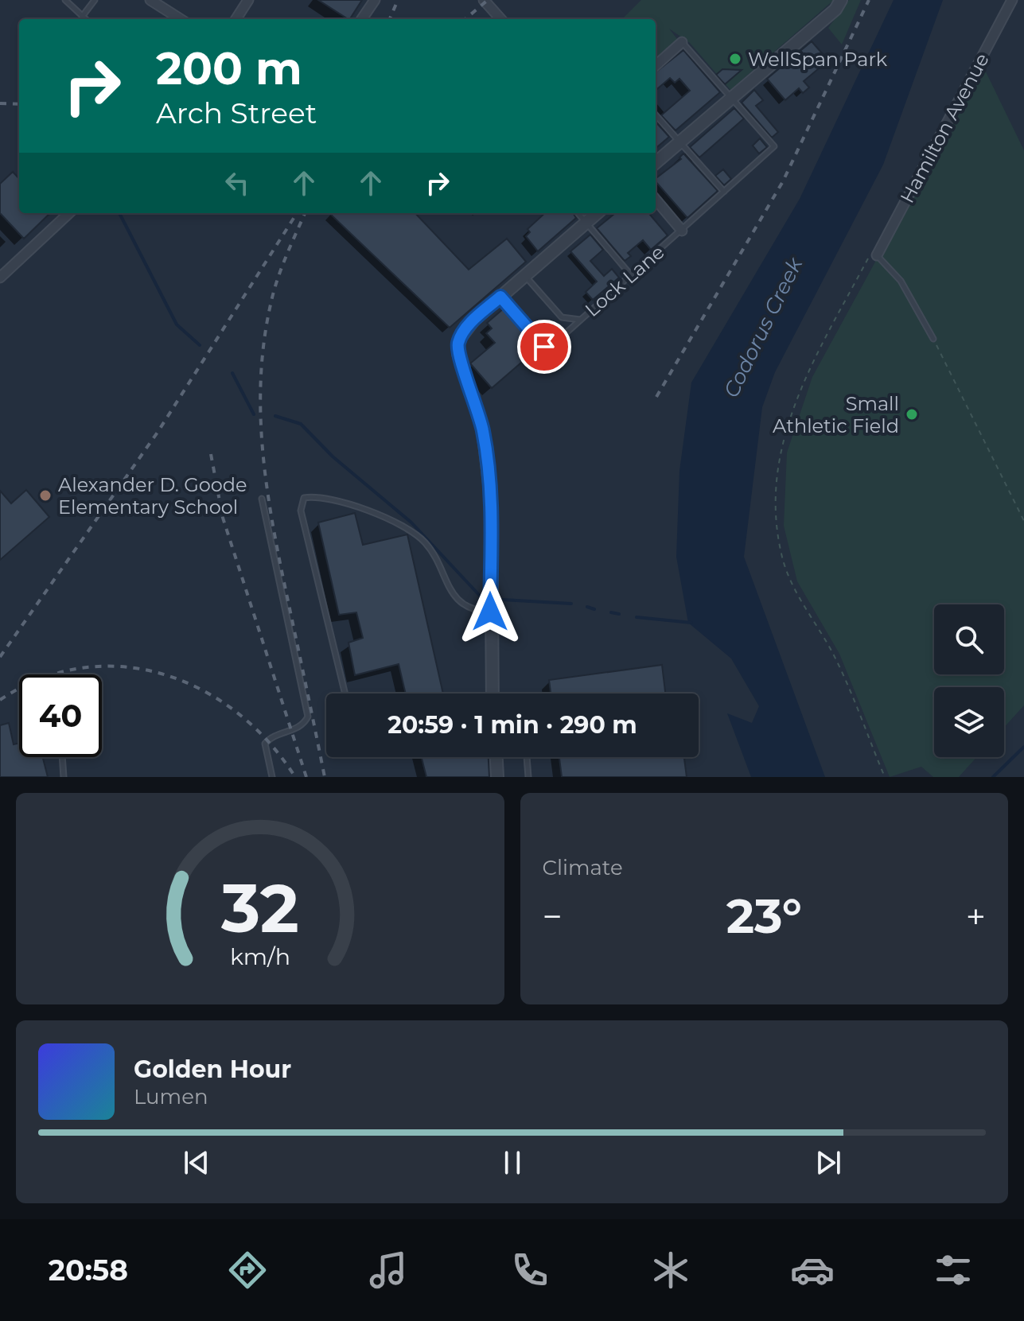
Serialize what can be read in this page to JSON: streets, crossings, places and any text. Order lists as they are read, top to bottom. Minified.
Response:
{"streets":{"street":["Hamilton Avenue"],"lane":["Lock Lane"]},"water":["Codorus Creek"],"places":["WellSpan Park","Small Athletic Field","Alexander D. Goode Elementary School"],"page":{"turn":["200 m","Arch Street"],"limit":"40","trip":"20:59 · 1 min · 290 m","tile":"Climate","heat":["−","23°","+"],"song":["Golden Hour","Lumen"],"tabs":"20:58","gauge":["32","km/h"]}}
